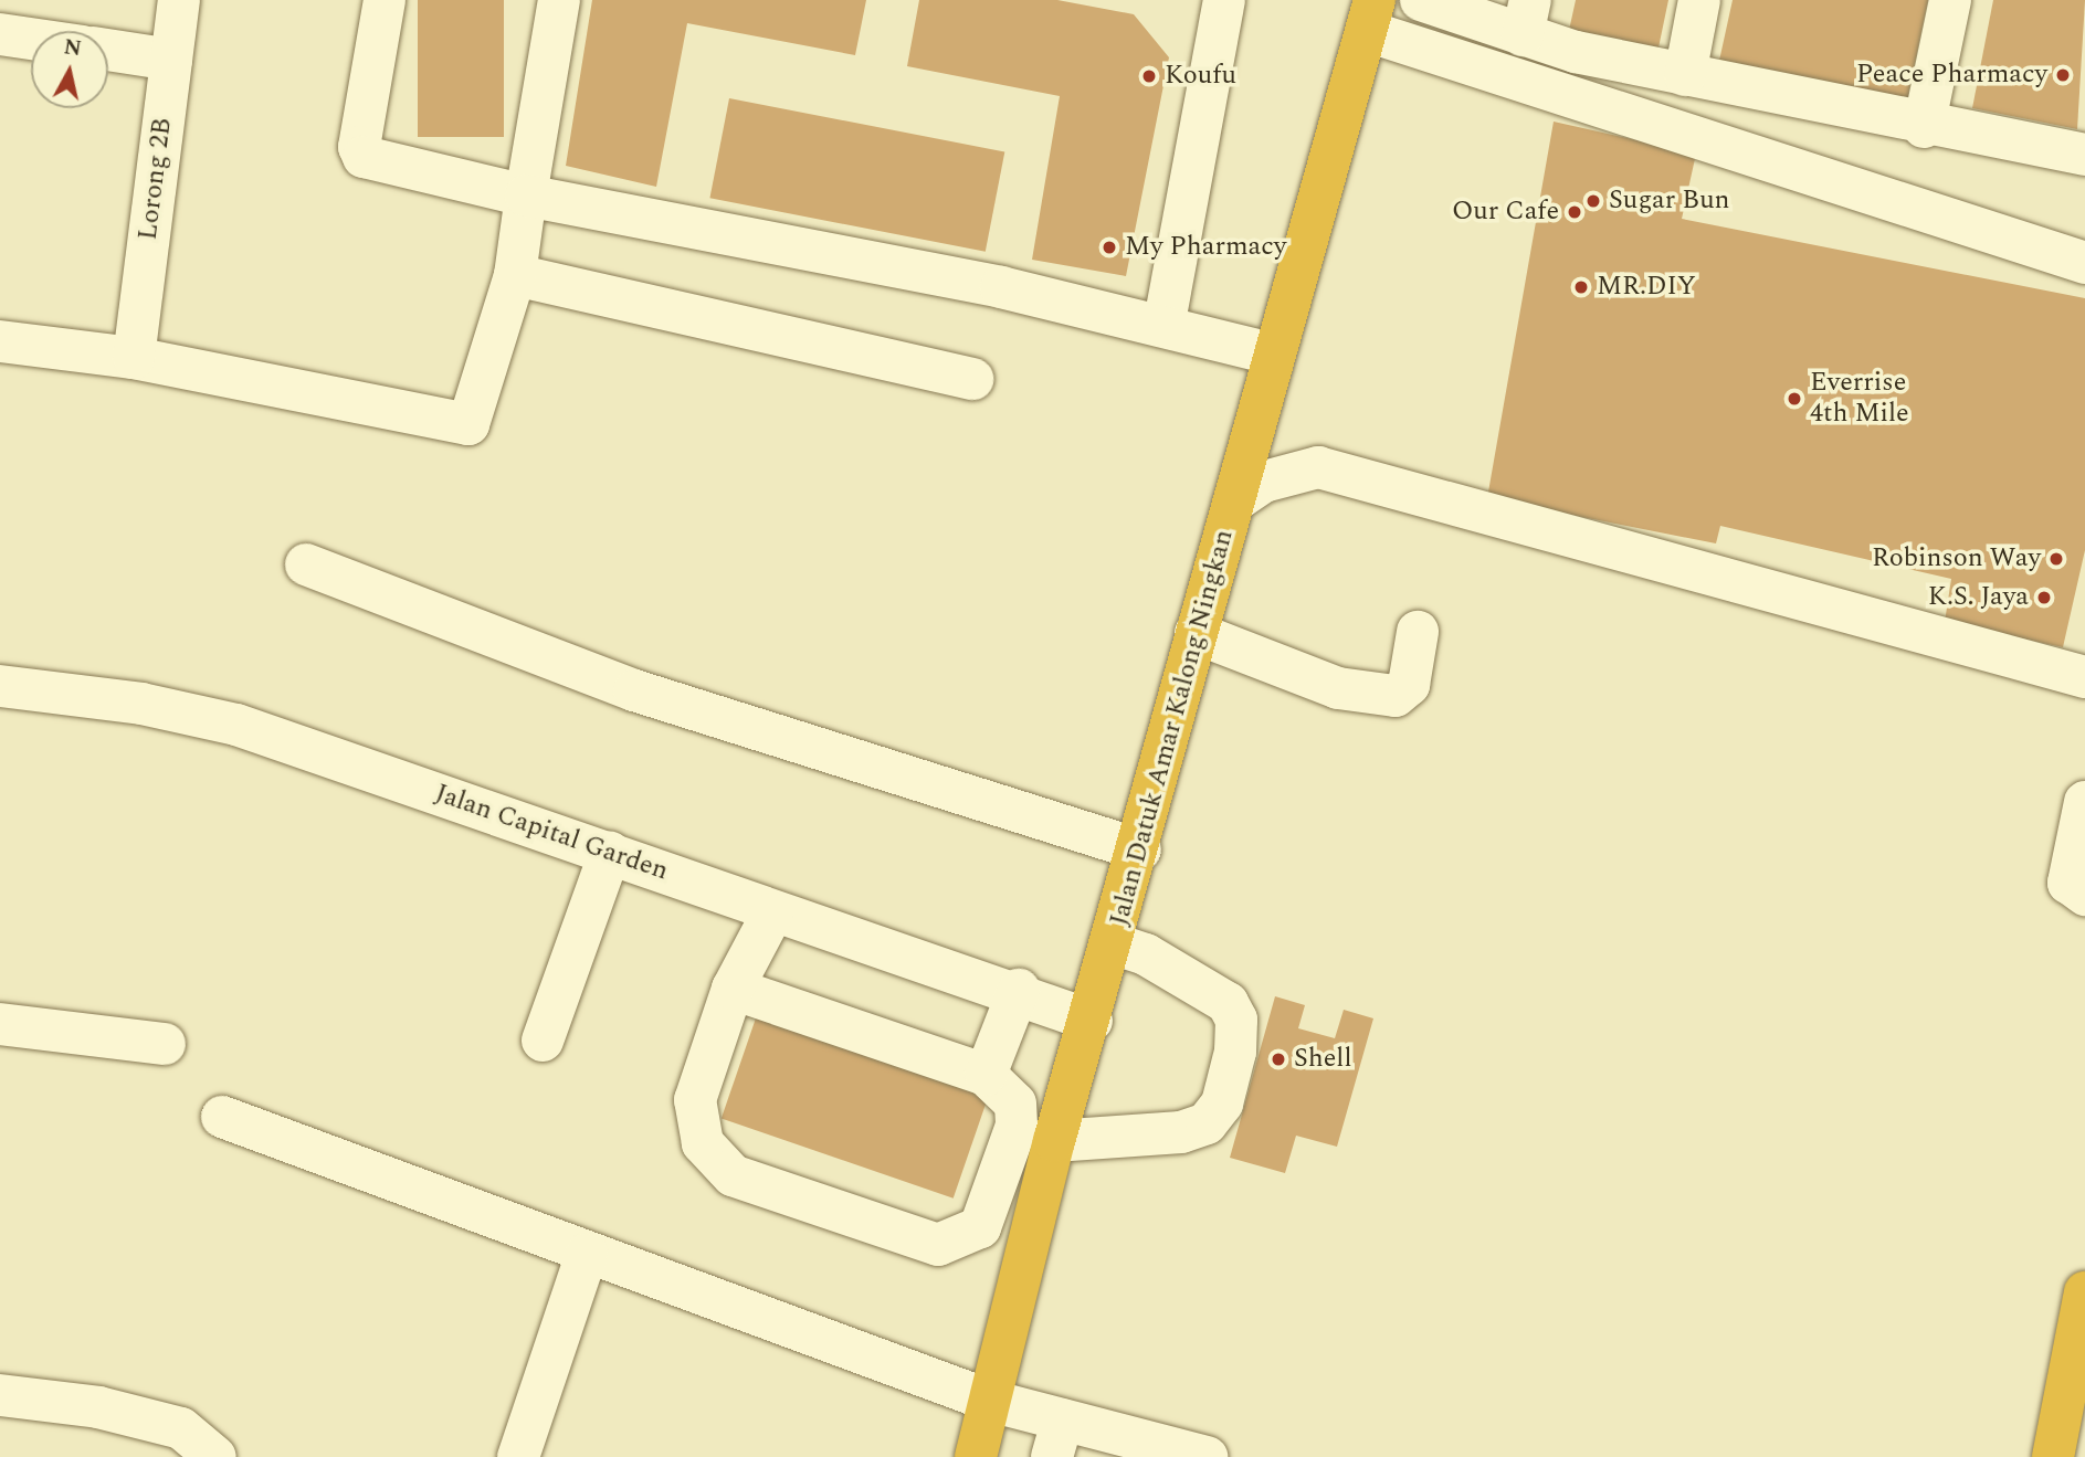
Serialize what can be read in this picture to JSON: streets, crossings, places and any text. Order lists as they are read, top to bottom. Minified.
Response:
{"streets":{"highway":["Jalan Datuk Amar Kalong Ningkan"],"street":["Lorong 2B","Jalan Capital Garden"]},"crossings":[["Jalan Datuk Amar Kalong Ningkan","Jalan Capital Garden"]],"places":["Peace Pharmacy","Koufu","Sugar Bun","Our Cafe","My Pharmacy","MR.DIY","Everrise 4th Mile","Robinson Way","K.S. Jaya","Shell"],"north":"top"}
